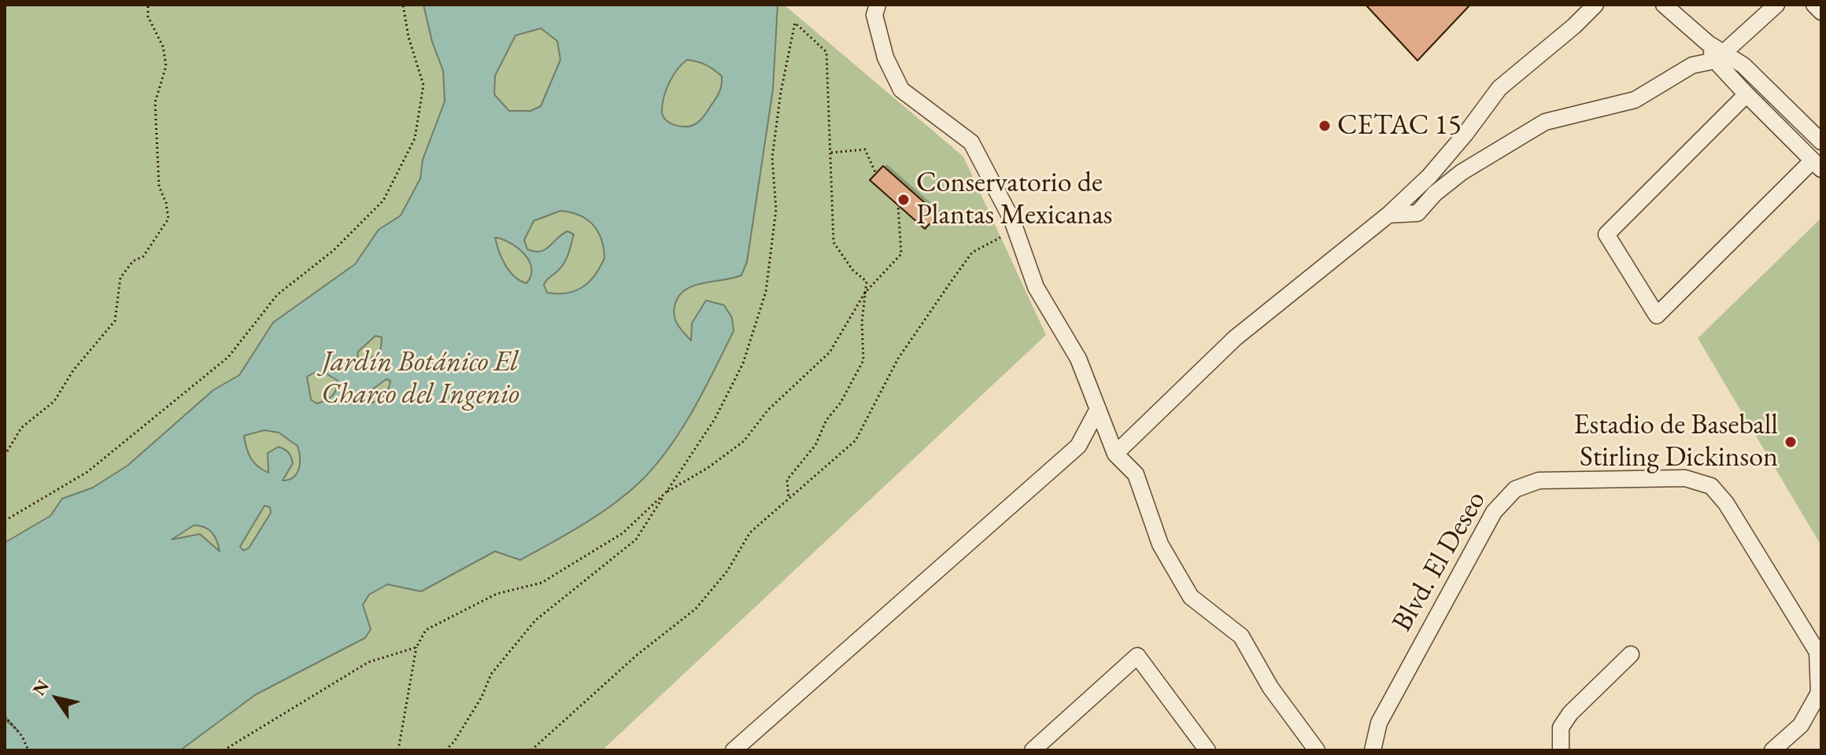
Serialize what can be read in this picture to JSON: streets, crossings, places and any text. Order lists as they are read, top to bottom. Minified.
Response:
{"streets":{"street":["Blvd. El Deseo"]},"parks":["Jardín Botánico El Charco del Ingenio"],"places":["CETAC 15","Conservatorio de Plantas Mexicanas","Estadio de Baseball Stirling Dickinson"],"north":"top left"}
